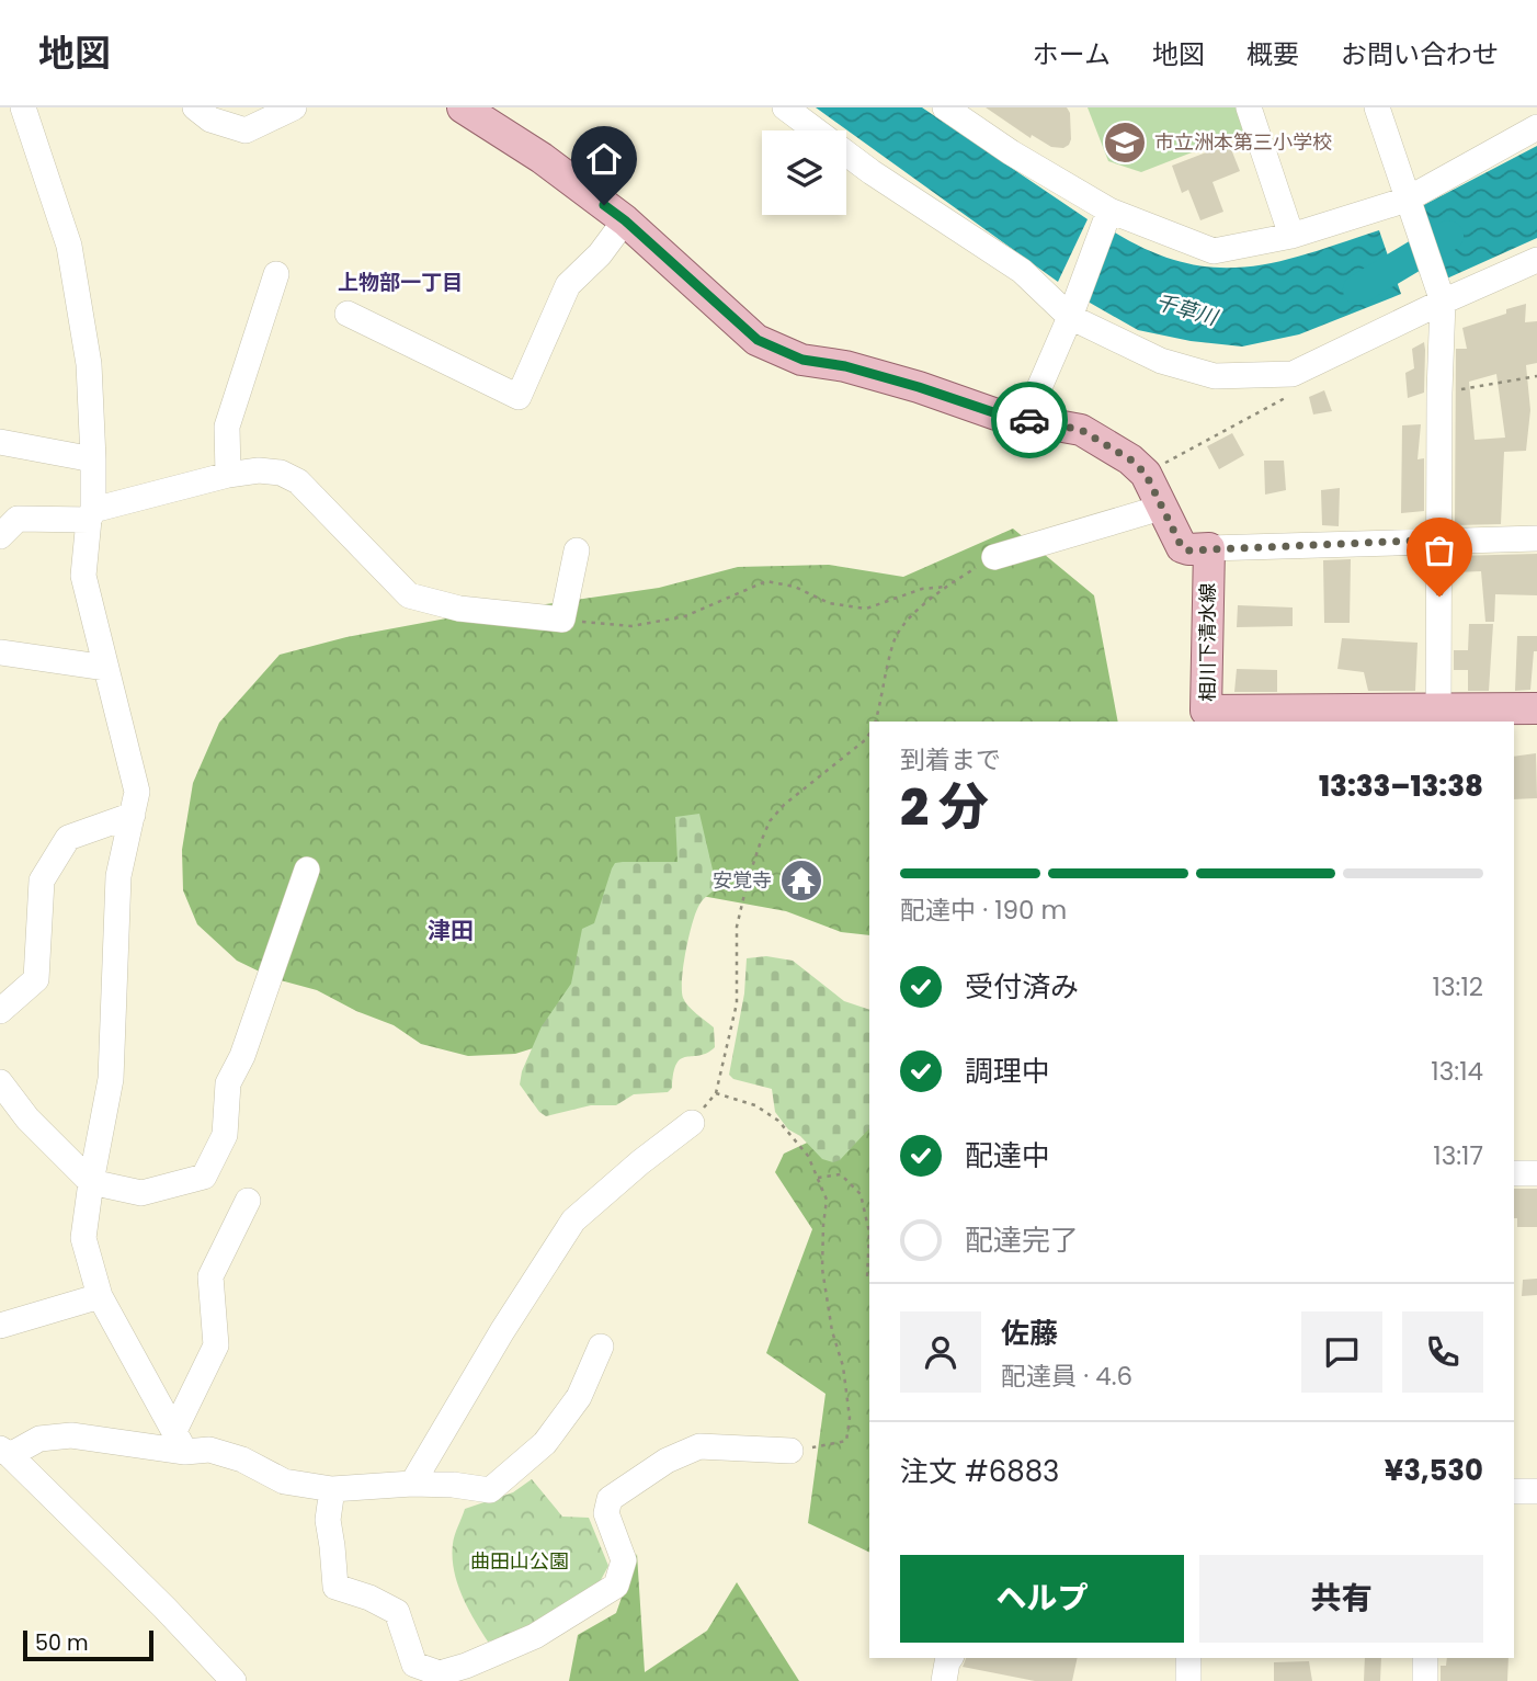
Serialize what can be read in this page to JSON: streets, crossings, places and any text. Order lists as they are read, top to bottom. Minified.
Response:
{"streets":{"main road":["相川下清水線"]},"districts":["上物部一丁目","津田"],"water":["千草川"],"parks":["曲田山公園"],"places":{"school or university":["市立洲本第三小学校"],"temple":["安覚寺"]},"scale_bar":"50 m","page":{"header":"地図","nav":["ホーム","地図","概要","お問い合わせ"],"heading":["2 分","到着まで","13:33–13:38"],"panel":["佐藤","配達員 · 4.6","注文 #6883","¥3,530"],"bar":"配達中 · 190 m","list":[["受付済み","13:12"],["調理中","13:14"],["配達中","13:17"],"配達完了"],"buttons":["ヘルプ","共有"],"scale":"50 m"}}
